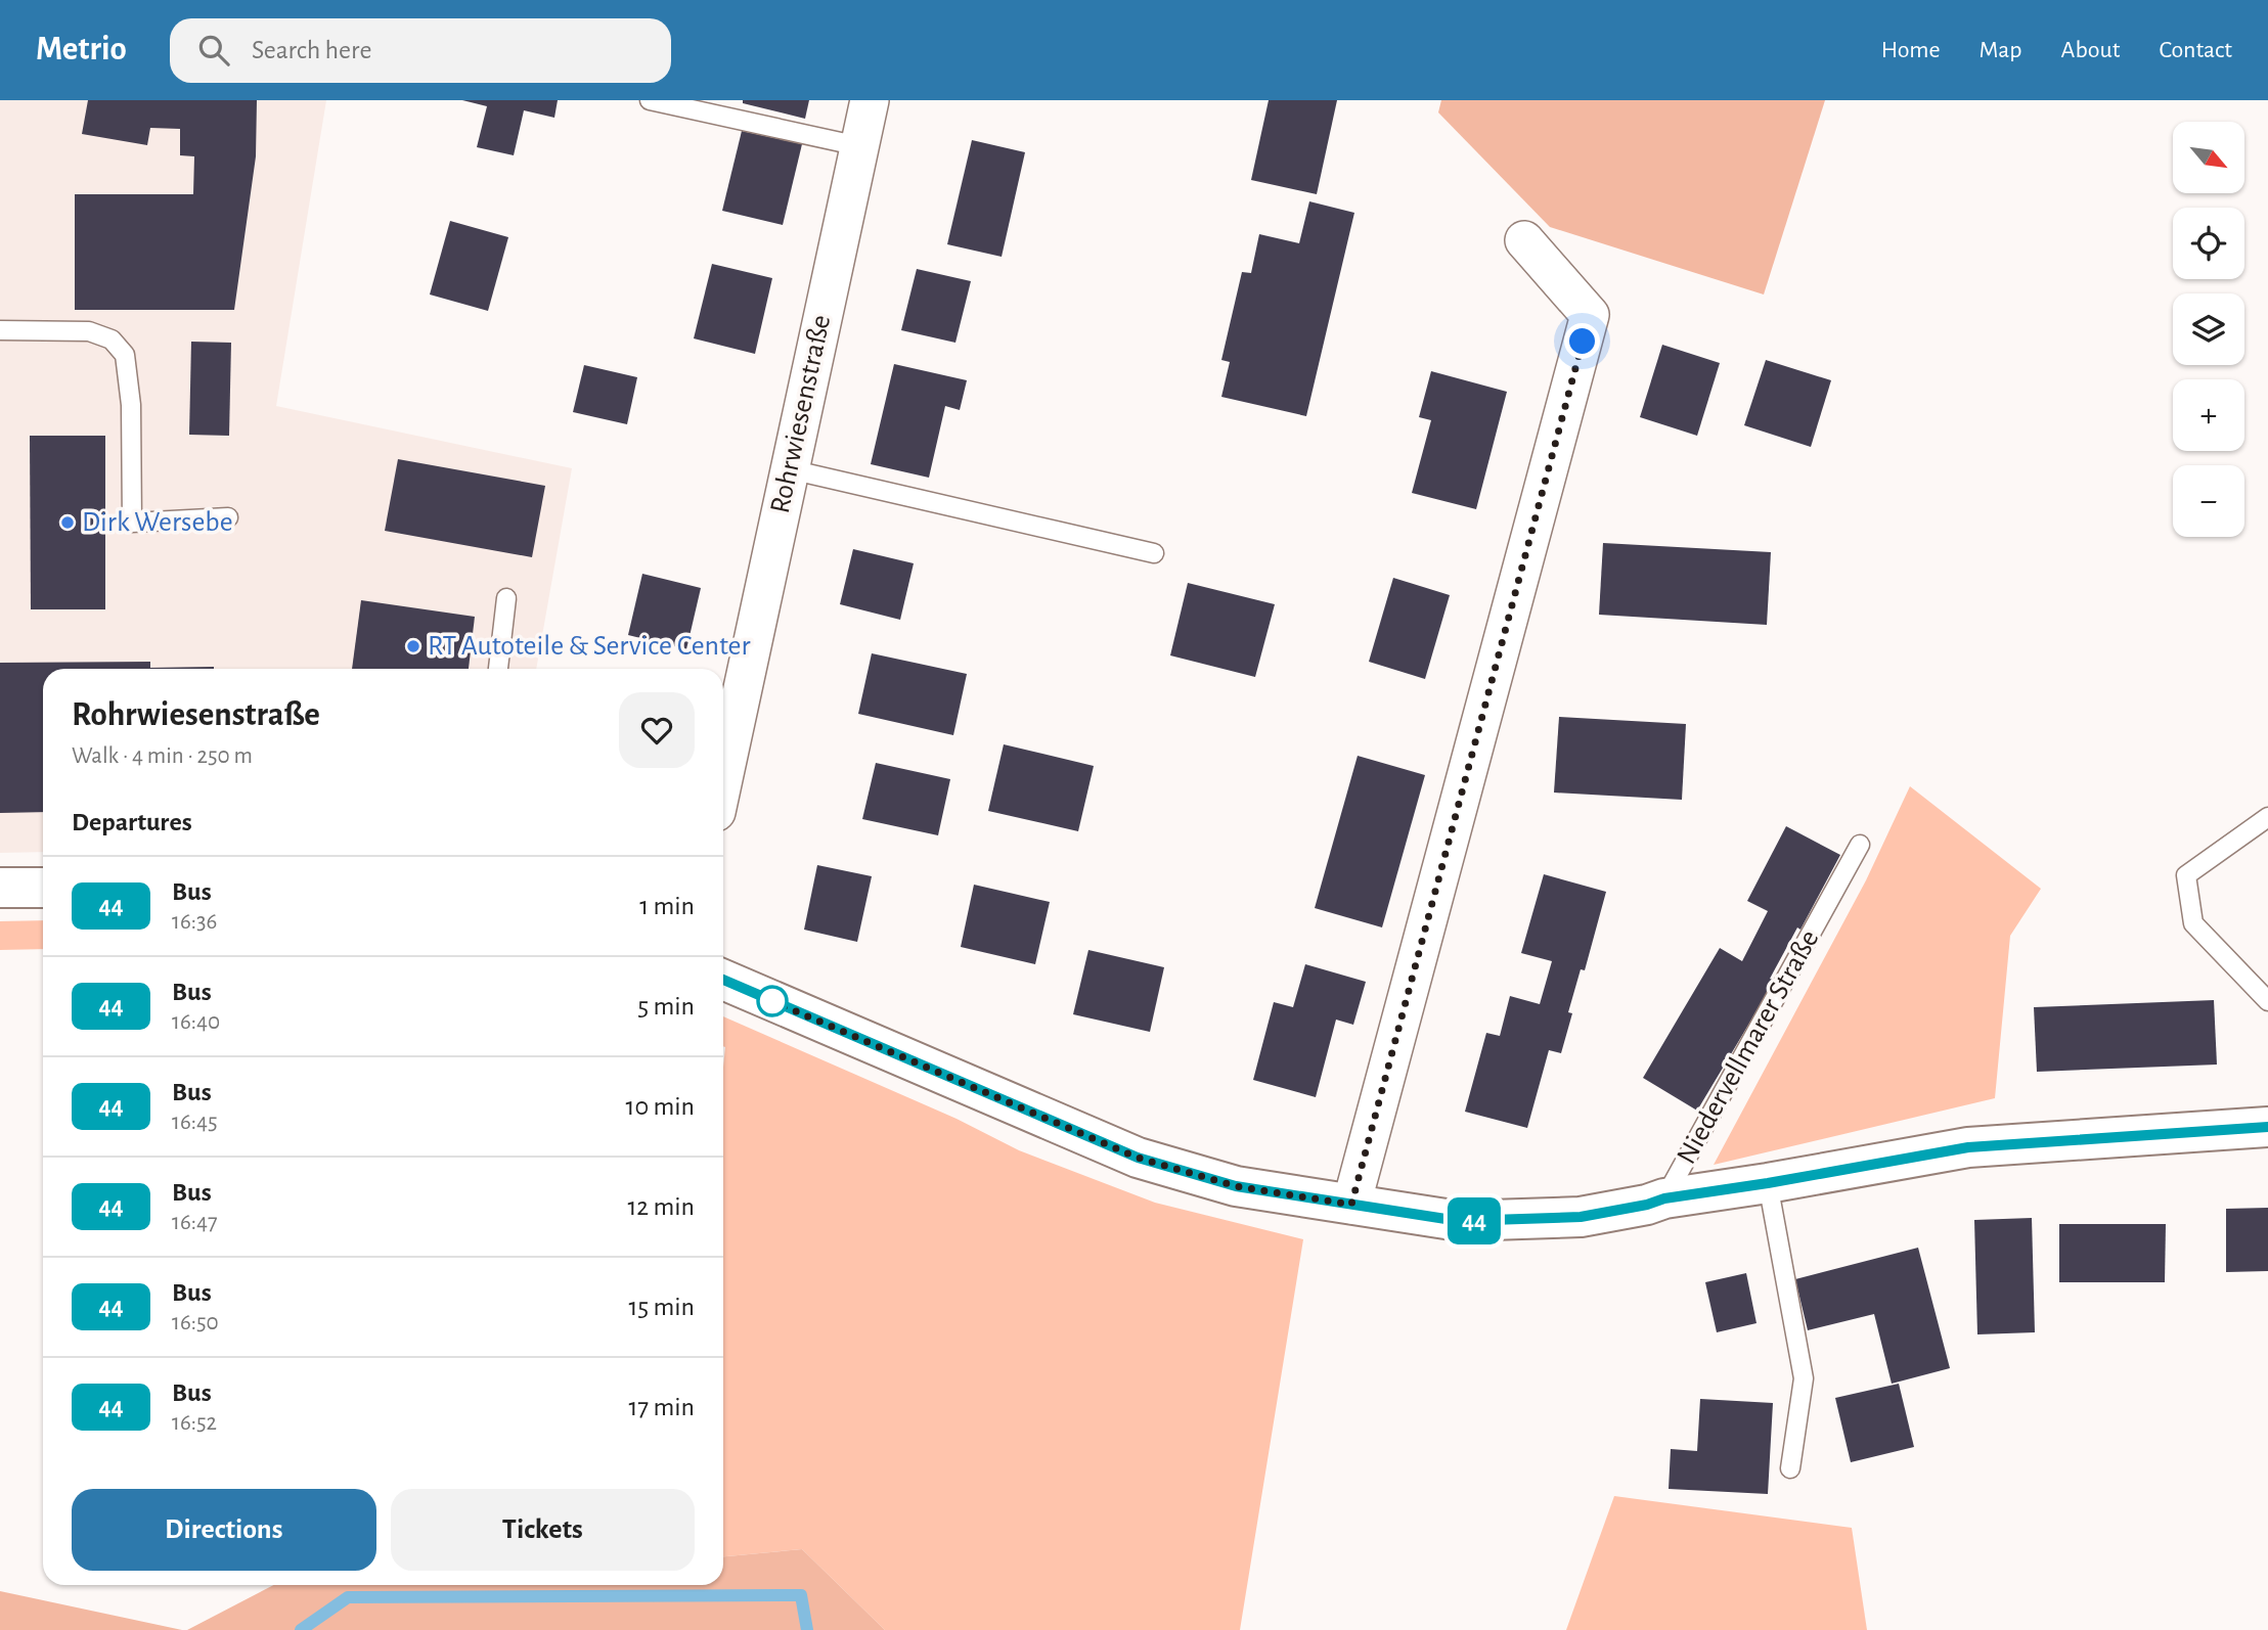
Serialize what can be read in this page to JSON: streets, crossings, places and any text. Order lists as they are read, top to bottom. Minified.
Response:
{"streets":{"main road":["Niedervellmarer Straße"],"street":["Rohrwiesenstraße"]},"places":["Dirk Wersebe","RT Autoteile & Service Center"],"lines":["bus line 44"],"north":"bottom right","page":{"header":"Metrio","search":"Search here","nav":["Home","Map","About","Contact"],"on_map":"44","map_buttons":["+","−"],"heading":[["Rohrwiesenstraße","Walk · 4 min · 250 m"],"Departures"],"list":[{"mark":"44","name":"Bus","note":"16:36","value":"1 min"},{"mark":"44","name":"Bus","note":"16:40","value":"5 min"},{"mark":"44","name":"Bus","note":"16:45","value":"10 min"},{"mark":"44","name":"Bus","note":"16:47","value":"12 min"},{"mark":"44","name":"Bus","note":"16:50","value":"15 min"},{"mark":"44","name":"Bus","note":"16:52","value":"17 min"}],"buttons":["Directions","Tickets"]}}
